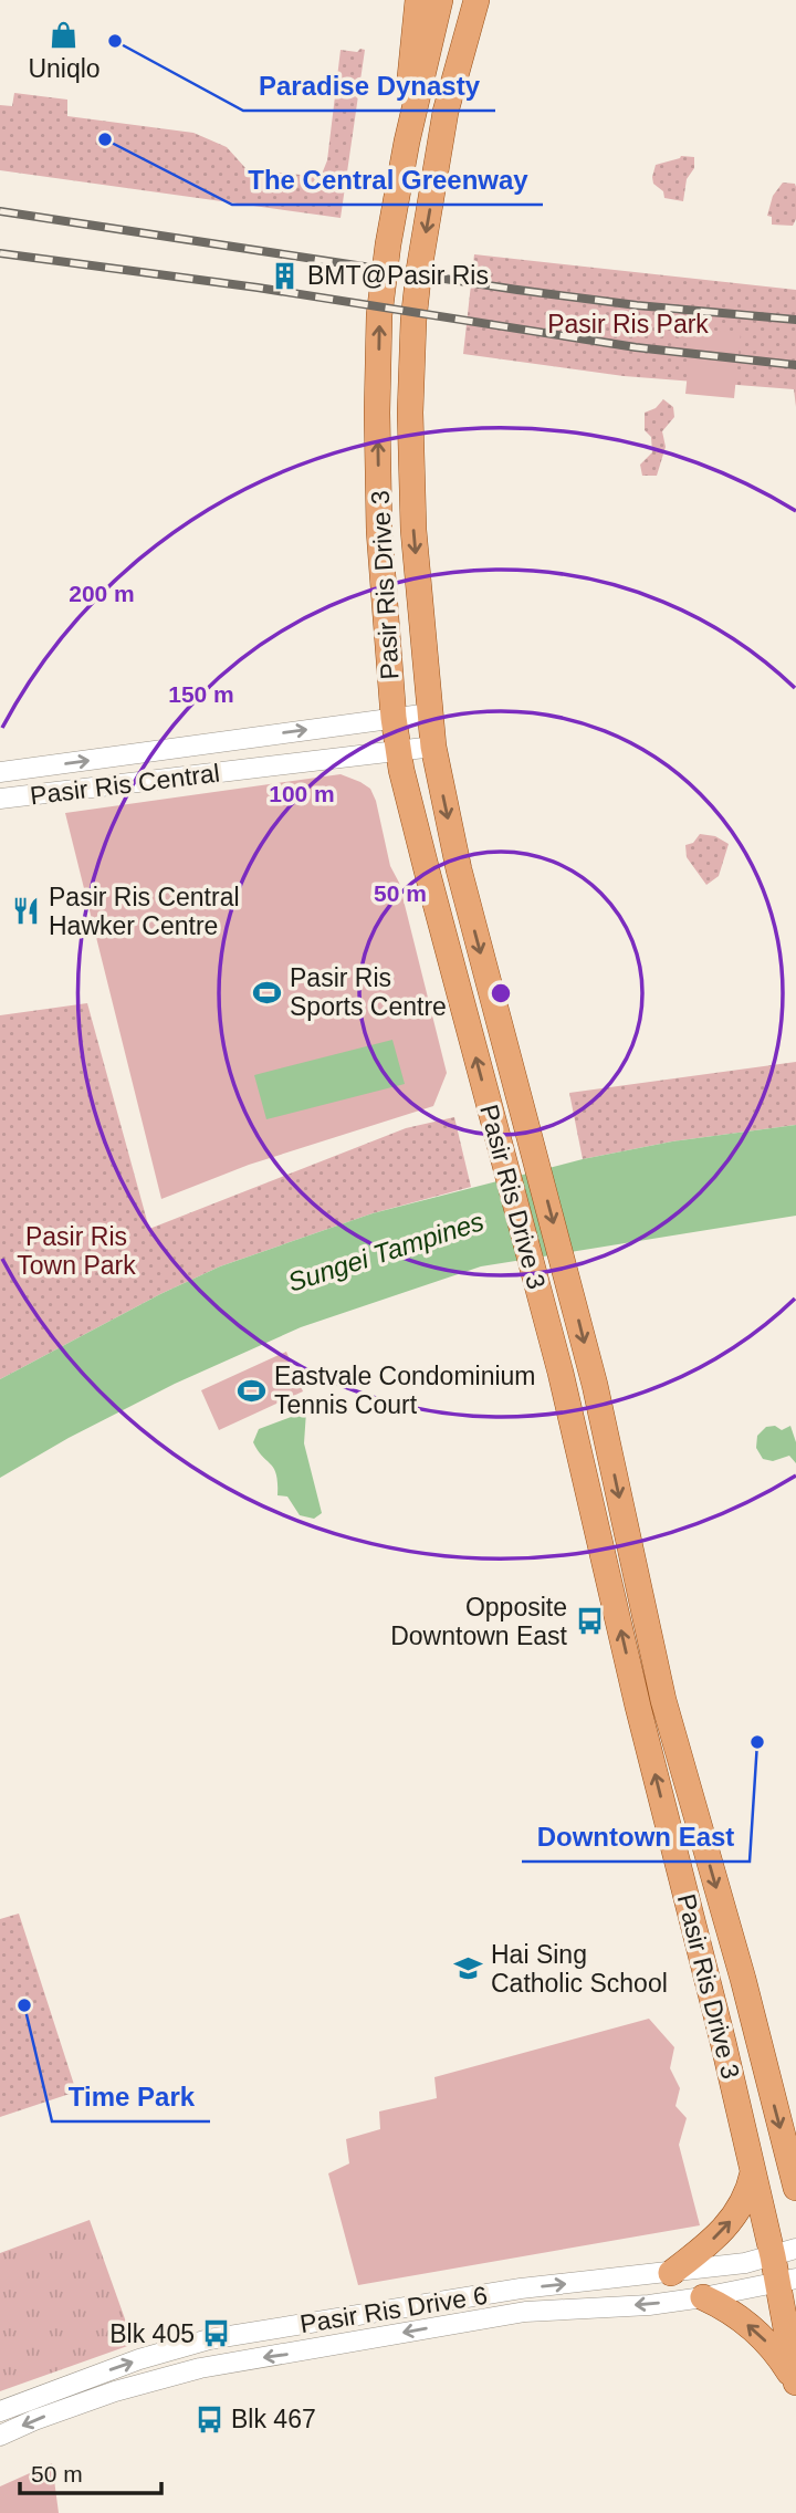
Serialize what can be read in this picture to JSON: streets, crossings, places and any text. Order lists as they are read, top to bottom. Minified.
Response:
{"streets":{"main road":["Pasir Ris Drive 3"],"street":["Pasir Ris Central","Pasir Ris Drive 6"]},"crossings":[["Pasir Ris Drive 3","Pasir Ris Central"],["Pasir Ris Drive 3","Pasir Ris Drive 6"]],"water":["Sungei Tampines"],"parks":["Pasir Ris Park","Pasir Ris Town Park"],"places":{"shop":["Uniqlo"],"other":["Paradise Dynasty","The Central Greenway","Downtown East","Time Park"],"building":["BMT@Pasir Ris"],"restaurant":["Pasir Ris Central Hawker Centre"],"sports":["Pasir Ris Sports Centre","Eastvale Condominium Tennis Court"],"bus stop":["Opposite Downtown East","Blk 405","Blk 467"],"school or university":["Hai Sing Catholic School"]},"scale_bar":"50 m","rings":["200 m","150 m","100 m","50 m"]}
